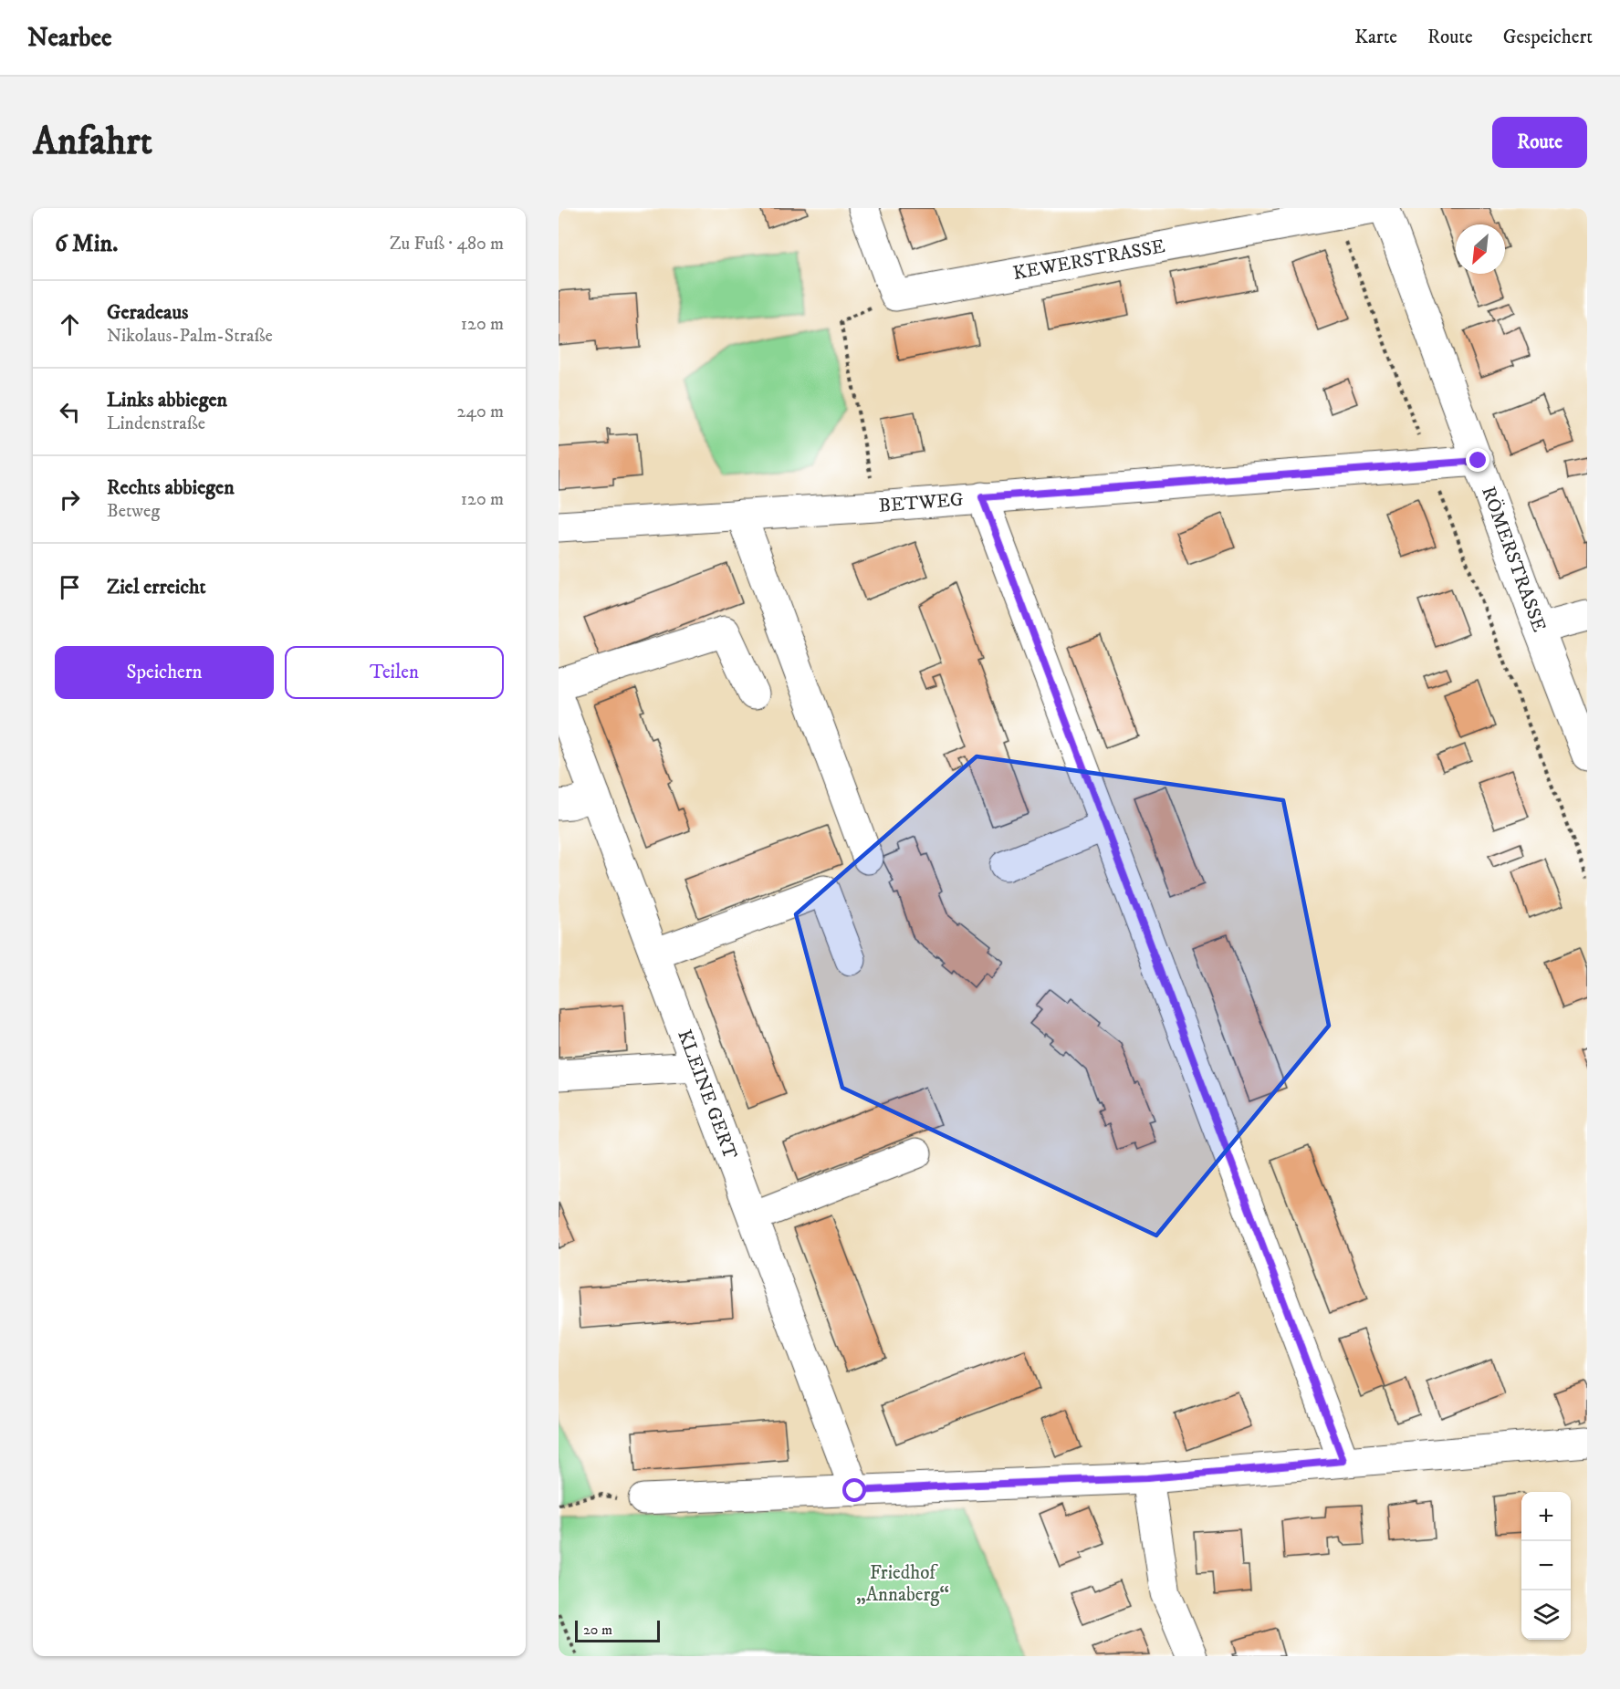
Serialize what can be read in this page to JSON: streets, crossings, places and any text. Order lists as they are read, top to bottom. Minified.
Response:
{"streets":{"street":["KEWERSTRASSE","BETWEG","RÖMERSTRASSE","KLEINE GERT"]},"crossings":[["BETWEG","RÖMERSTRASSE"]],"parks":["Friedhof „Annaberg“"],"scale_bar":"20 m","north":"bottom left","page":{"header":"Nearbee","nav":["Karte","Route","Gespeichert"],"buttons":["Route",["Speichern","Teilen"]],"title":"Anfahrt","heading":["6 Min.","Zu Fuß · 480 m"],"list":[["Geradeaus","Nikolaus-Palm-Straße","120 m"],["Links abbiegen","Lindenstraße","240 m"],["Rechts abbiegen","Betweg","120 m"],"Ziel erreicht"],"map_buttons":["+","−"],"scale":"20 m"}}
